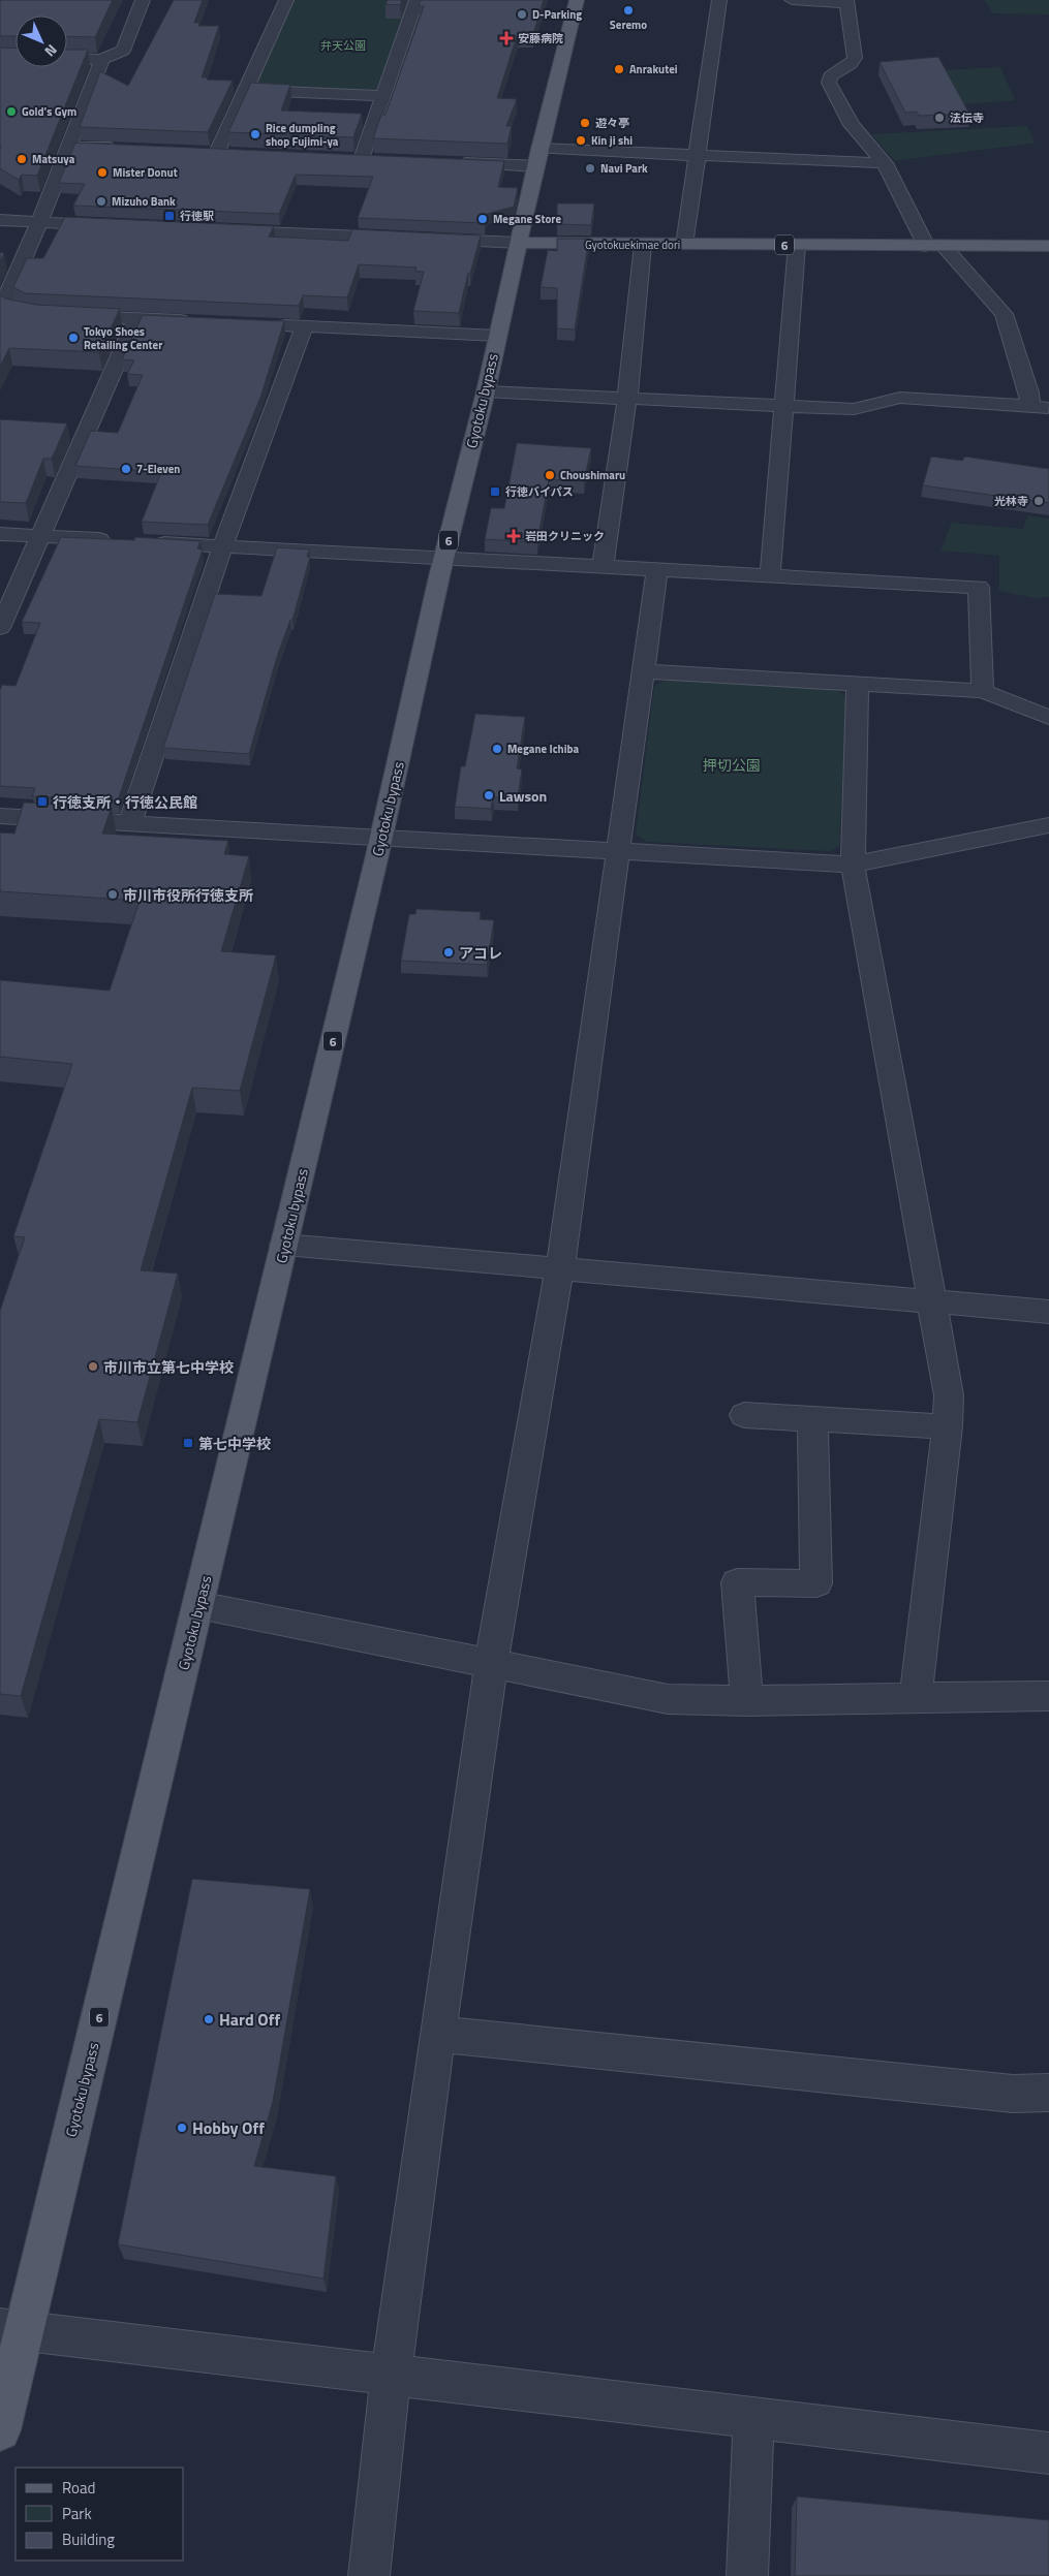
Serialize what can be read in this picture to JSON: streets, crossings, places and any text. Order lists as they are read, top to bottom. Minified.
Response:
{"streets":{"main road":["Gyotokuekimae dori","6","Gyotoku bypass"]},"crossings":[["Gyotokuekimae dori","Gyotoku bypass"]],"parks":["弁天公園","押切公園"],"places":{"other":["Seremo","D-Parking","Anrakutei","Gold's Gym","法伝寺","遊々亭","Rice dumpling shop Fujimi-ya","Kin ji shi","Matsuya","Navi Park","Mister Donut","Mizuho Bank","Megane Store","Tokyo Shoes Retailing Center","7-Eleven","Choushimaru","光林寺","Megane Ichiba","Lawson","市川市役所行徳支所","アコレ","市川市立第七中学校","Hard Off","Hobby Off"],"health":["安藤病院","岩田クリニック"],"transit":["行徳駅","行徳バイパス","行徳支所・行徳公民館","第七中学校"]},"legend":["Road","Park","Building"],"north":"bottom right"}
